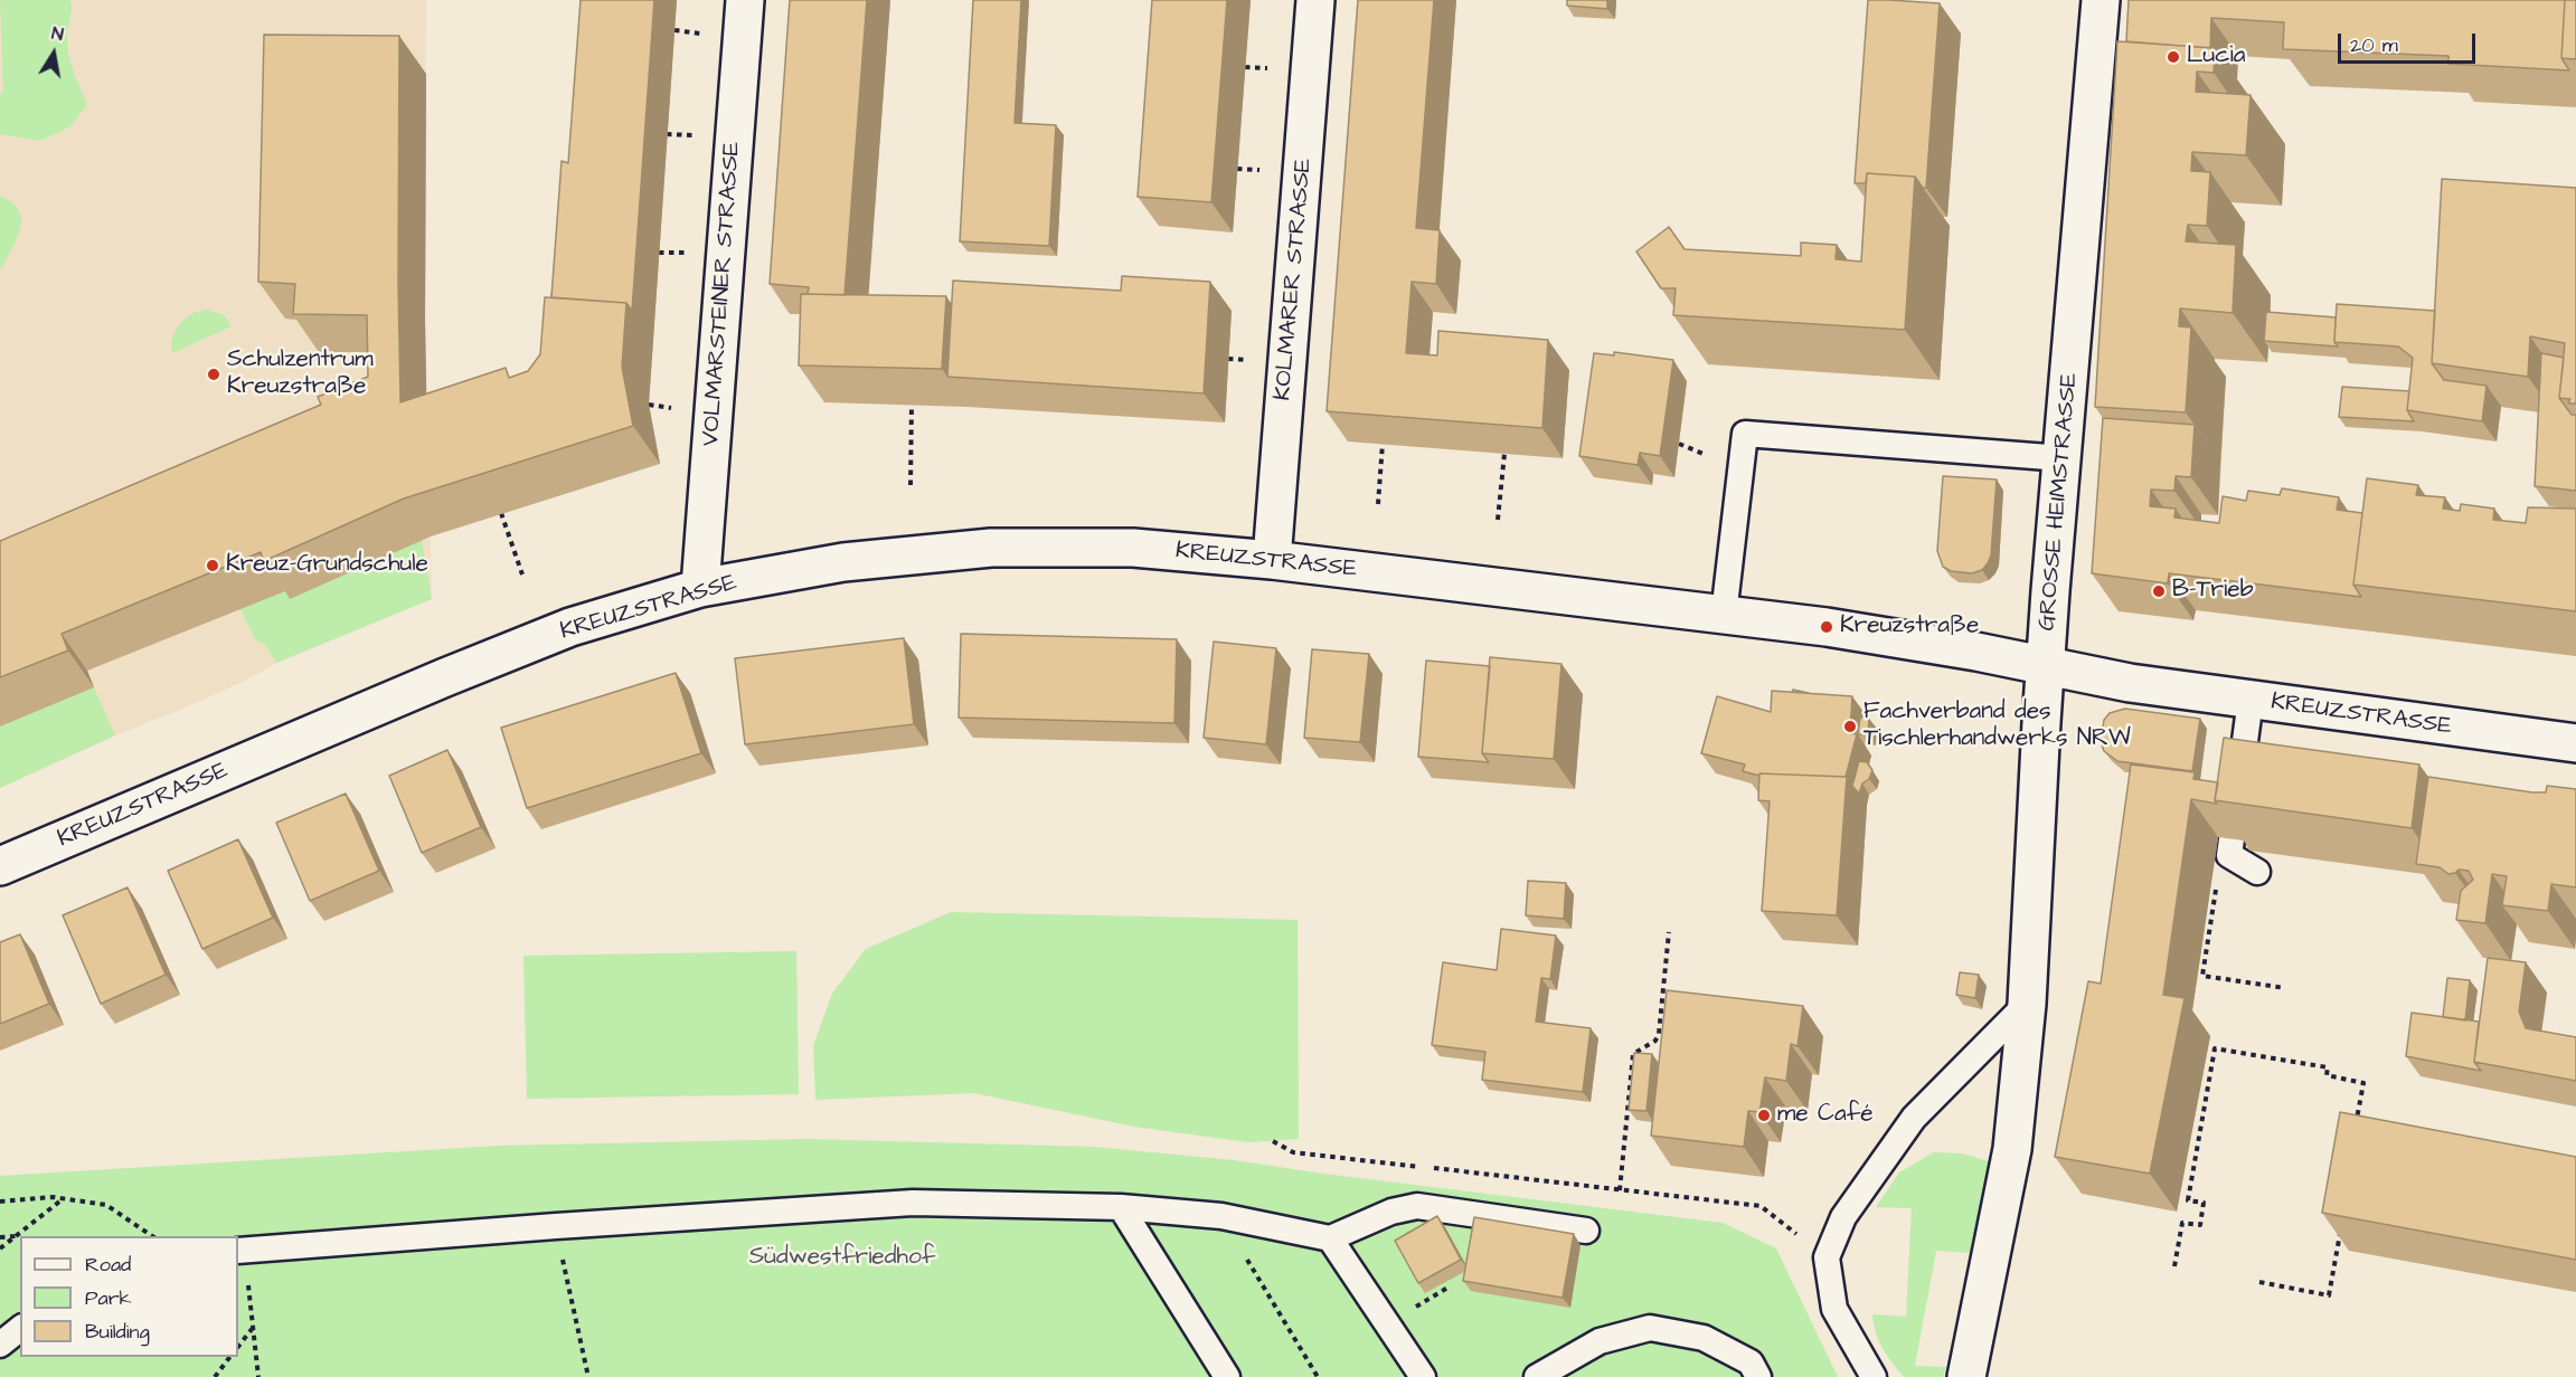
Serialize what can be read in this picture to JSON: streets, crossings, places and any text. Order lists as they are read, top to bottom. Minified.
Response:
{"streets":{"street":["KOLMARER STRASSE","VOLMARSTEINER STRASSE","GROSSE HEIMSTRASSE","KREUZSTRASSE"]},"crossings":[["KOLMARER STRASSE","KREUZSTRASSE"],["VOLMARSTEINER STRASSE","KREUZSTRASSE"],["GROSSE HEIMSTRASSE","KREUZSTRASSE"]],"parks":["Südwestfriedhof"],"places":["Lucia","Schulzentrum Kreuzstraße","Kreuz-Grundschule","B-Trieb","Kreuzstraße","Fachverband des Tischlerhandwerks NRW","me Café"],"legend":["Road","Park","Building"],"scale_bar":"20 m","north":"top"}
